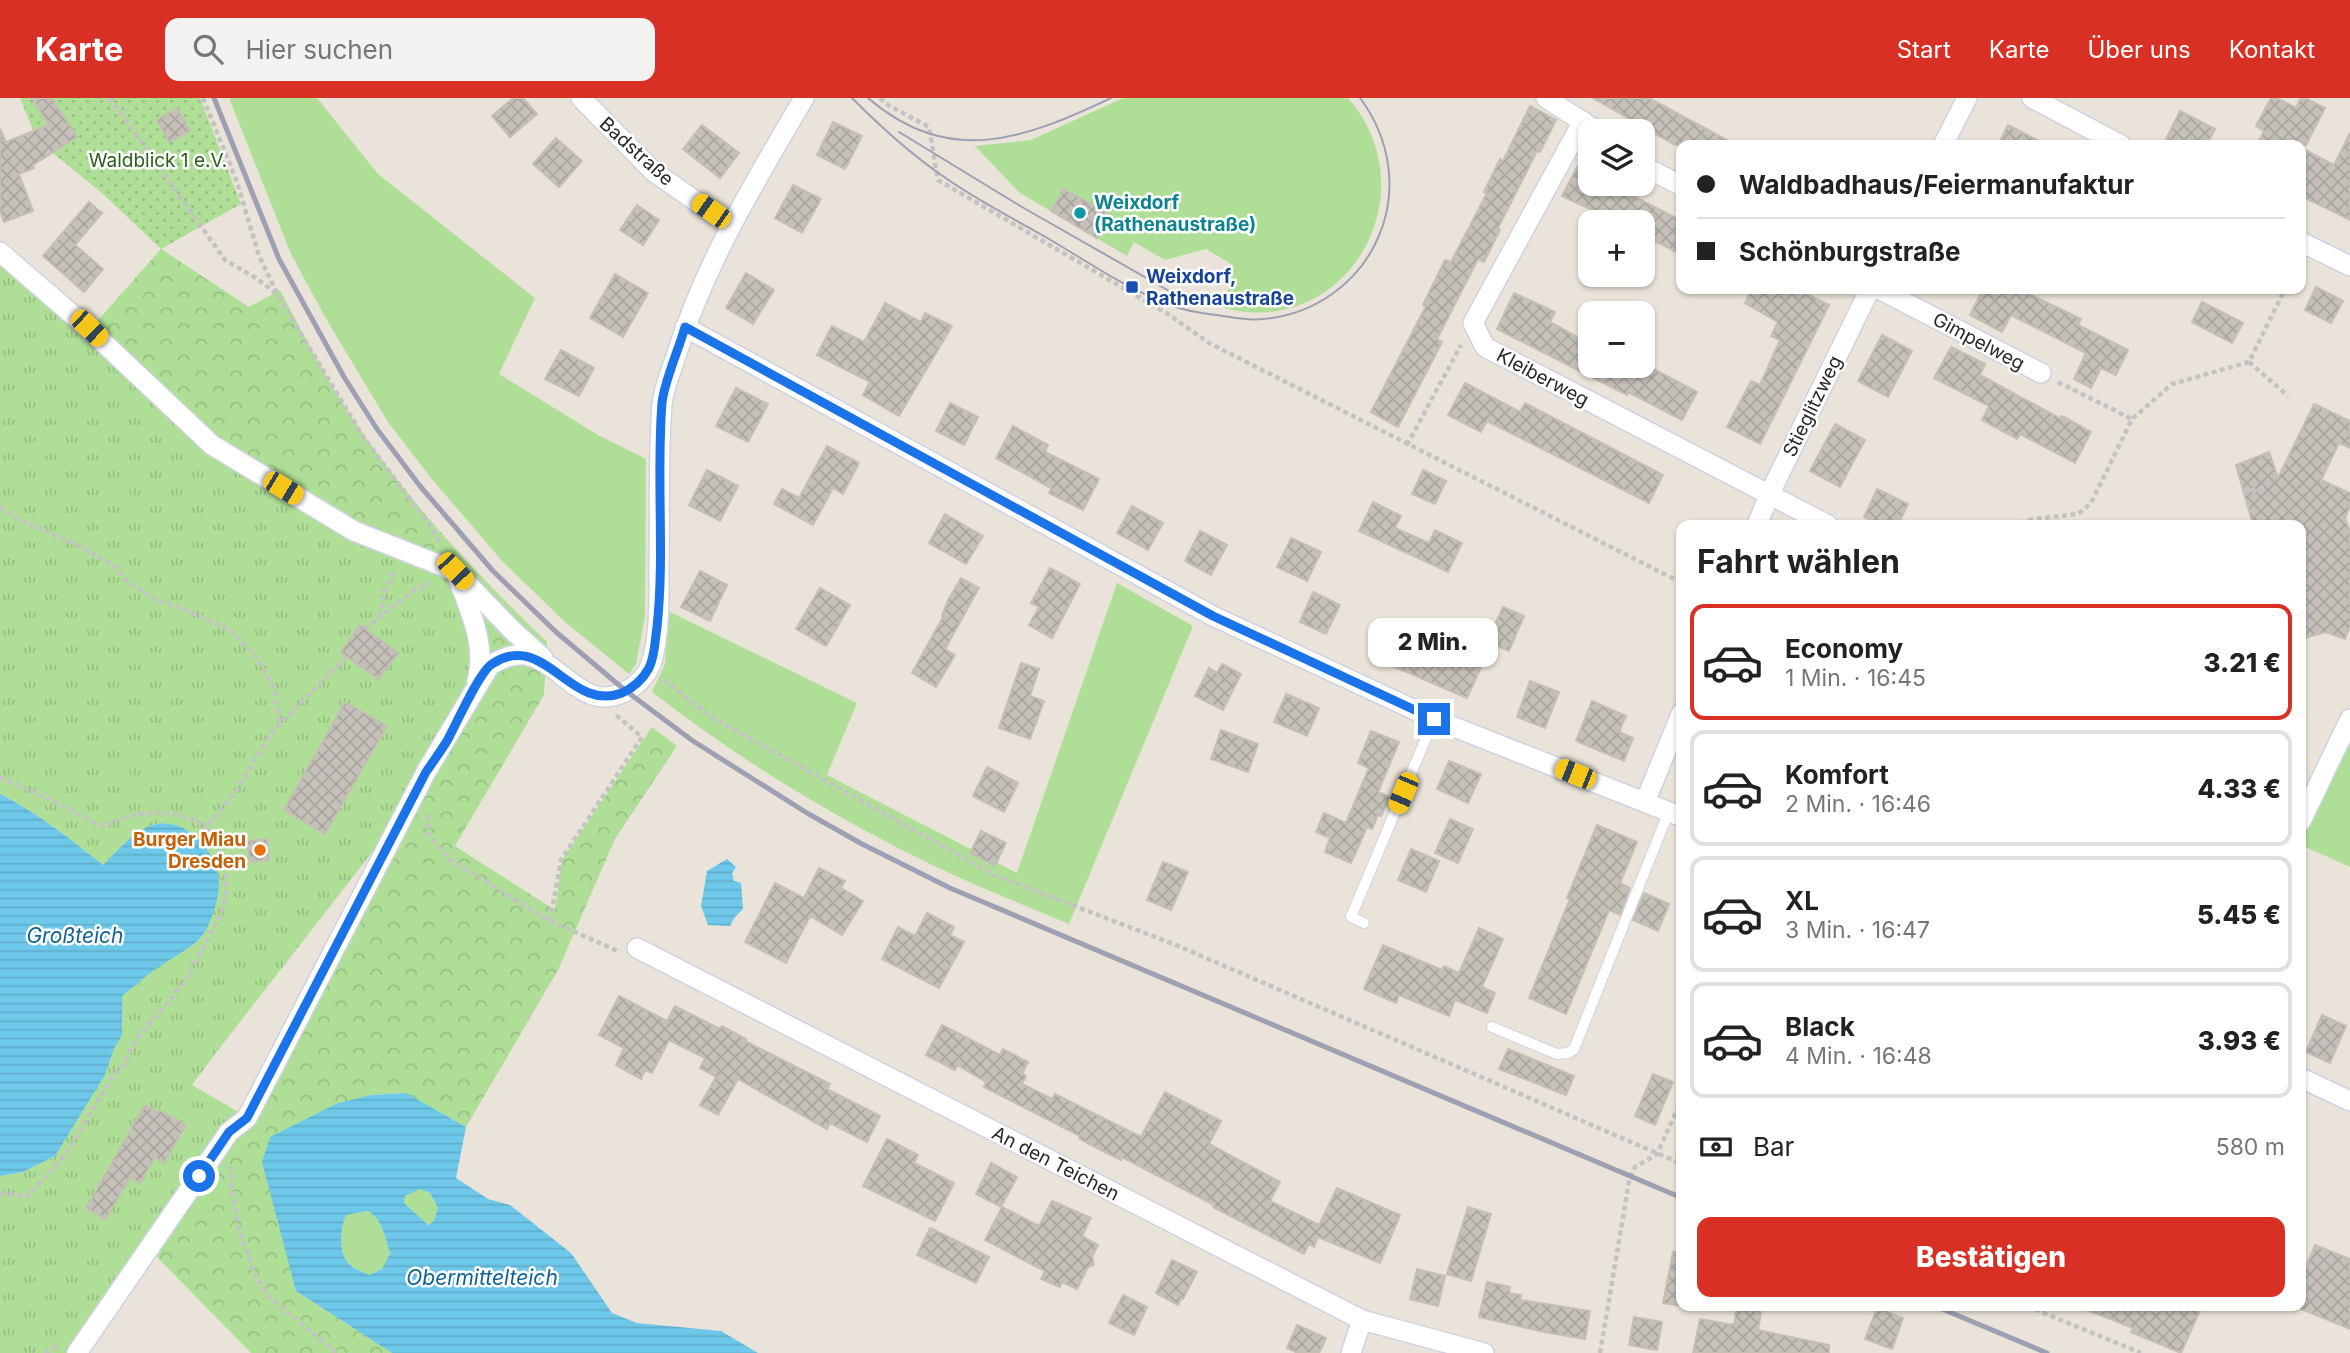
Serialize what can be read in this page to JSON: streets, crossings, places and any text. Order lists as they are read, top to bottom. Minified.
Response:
{"streets":{"street":["Badstraße","Gimpelweg","Kleiberweg","Stieglitzweg","An den Teichen"]},"crossings":[["Kleiberweg","Stieglitzweg"]],"water":["Großteich","Obermittelteich"],"parks":["Waldblick 1 e.V."],"places":{"other":["Weixdorf (Rathenaustraße)","Burger Miau Dresden"],"transit":["Weixdorf, Rathenaustraße"]},"page":{"header":"Karte","search":"Hier suchen","nav":["Start","Karte","Über uns","Kontakt"],"map_buttons":["+","−"],"banner":["Waldbadhaus/Feiermanufaktur","Schönburgstraße"],"heading":"Fahrt wählen","list":[{"name":"Economy","note":"1 Min. · 16:45","value":"3.21 €"},{"name":"Komfort","note":"2 Min. · 16:46","value":"4.33 €"},{"name":"XL","note":"3 Min. · 16:47","value":"5.45 €"},{"name":"Black","note":"4 Min. · 16:48","value":"3.93 €"}],"bubble":"2 Min.","pay":["Bar","580 m"],"buttons":"Bestätigen"}}
